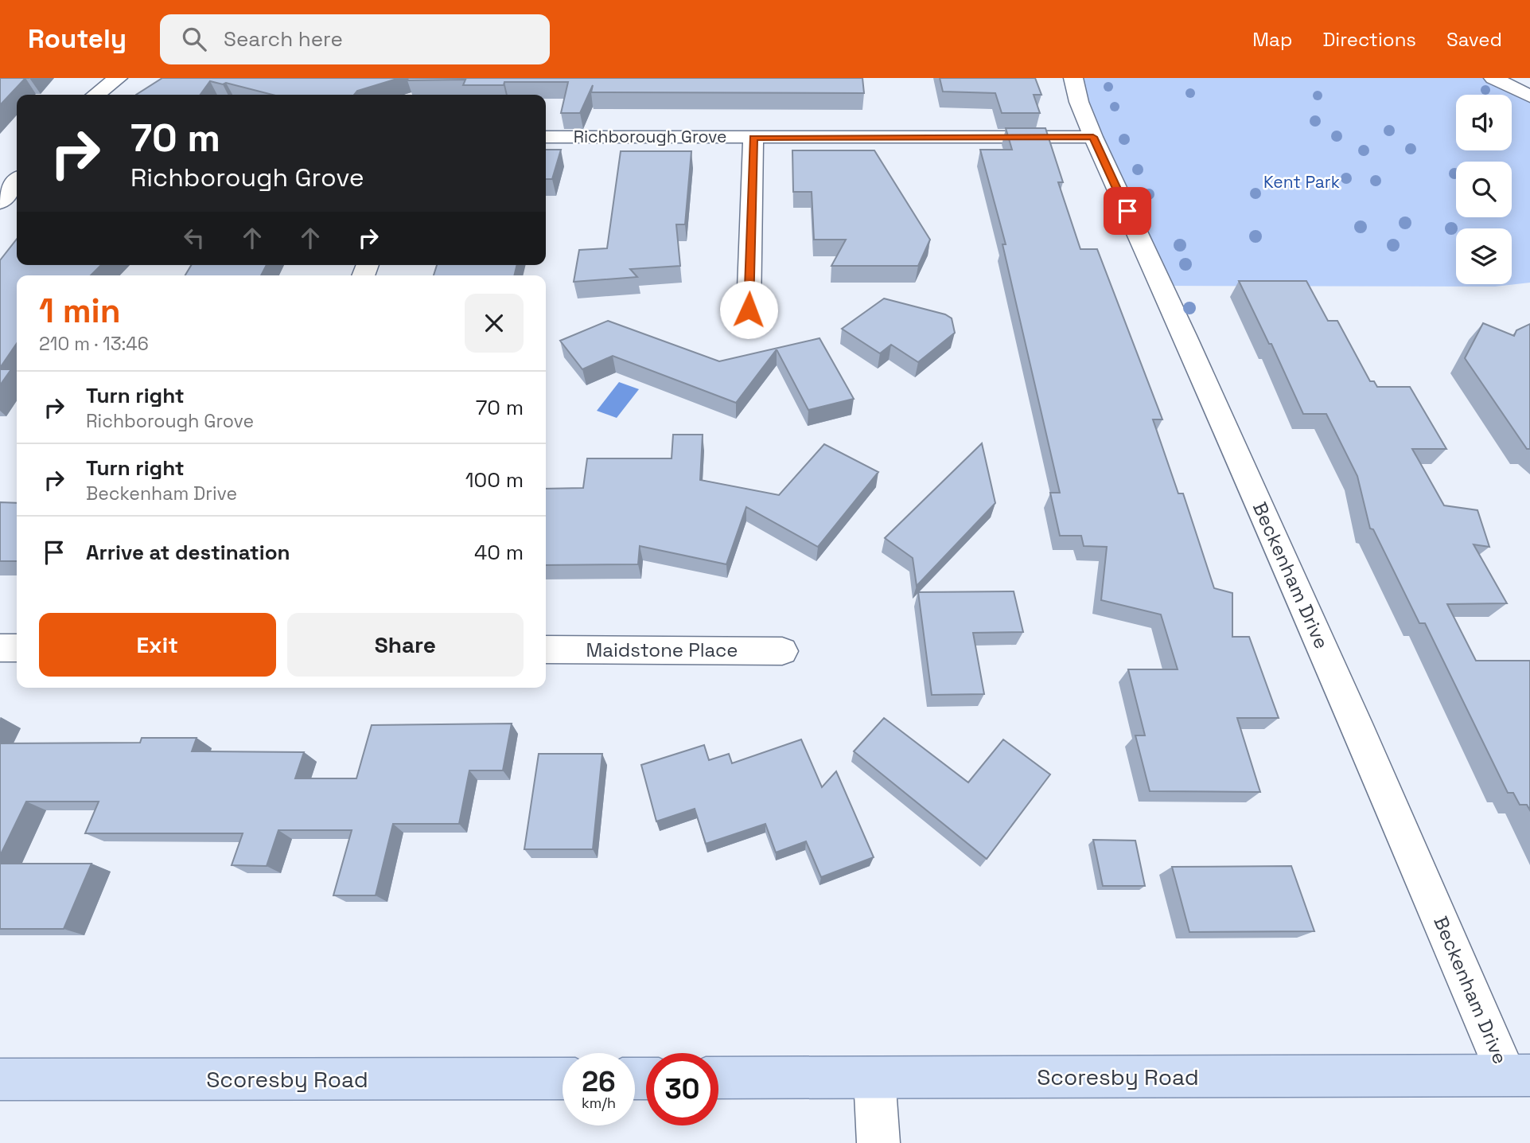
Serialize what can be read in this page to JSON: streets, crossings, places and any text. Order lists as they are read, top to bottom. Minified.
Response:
{"streets":{"main road":["Scoresby Road"],"street":["Richborough Grove","Beckenham Drive","Maidstone Place"]},"crossings":[["Richborough Grove","Beckenham Drive"],["Beckenham Drive","Scoresby Road"]],"parks":["Kent Park"],"page":{"header":"Routely","search":"Search here","nav":["Map","Directions","Saved"],"turn":["70 m","Richborough Grove"],"heading":["1 min","210 m · 13:46"],"list":[{"name":"Turn right","note":"Richborough Grove","value":"70 m"},{"name":"Turn right","note":"Beckenham Drive","value":"100 m"},{"name":"Arrive at destination","value":"40 m"}],"buttons":["Exit","Share"],"speed":"26 km/h","limit":"30"}}
